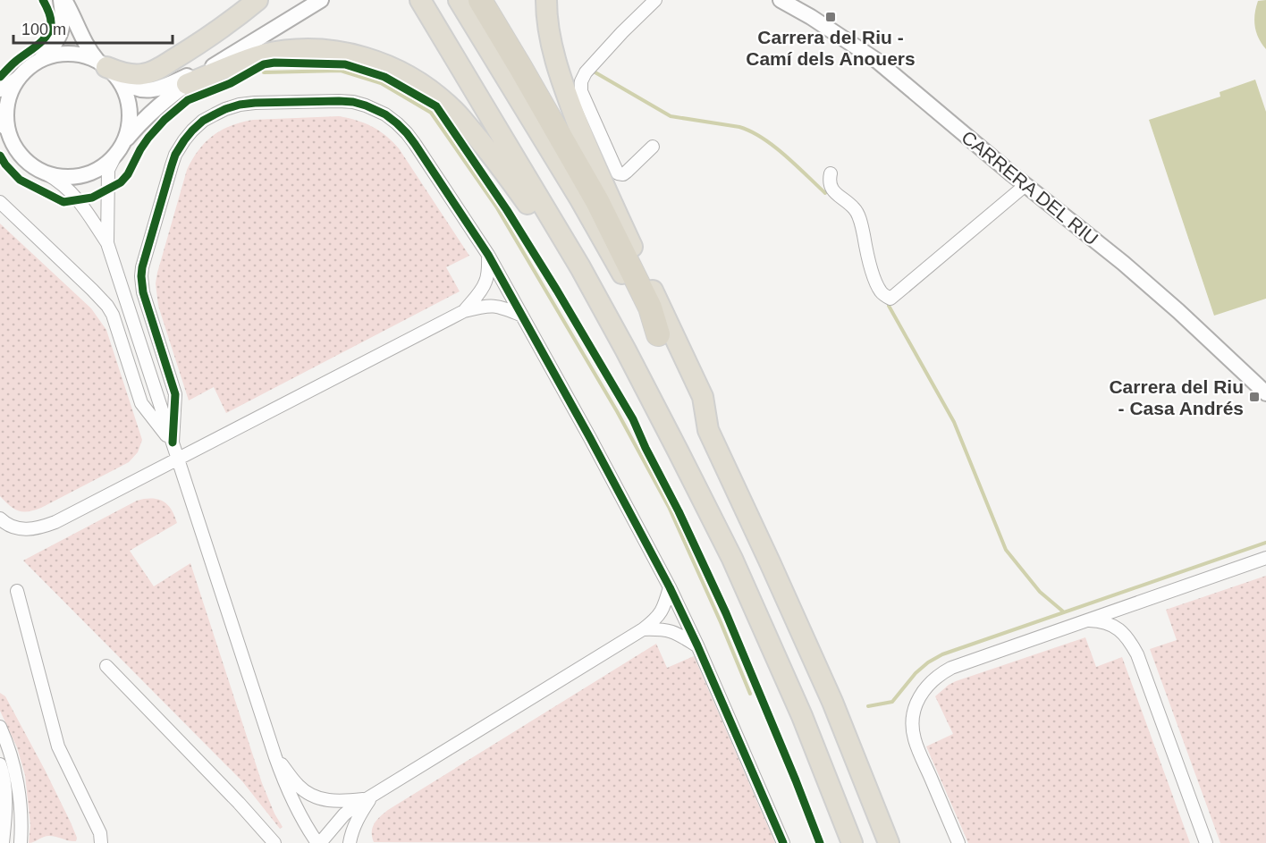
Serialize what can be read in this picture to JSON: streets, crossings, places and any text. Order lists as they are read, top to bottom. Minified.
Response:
{"streets":{"street":["CARRERA DEL RIU"]},"places":{"transit":["Carrera del Riu - Camí dels Anouers","Carrera del Riu - Casa Andrés"]},"scale_bar":"100 m"}
